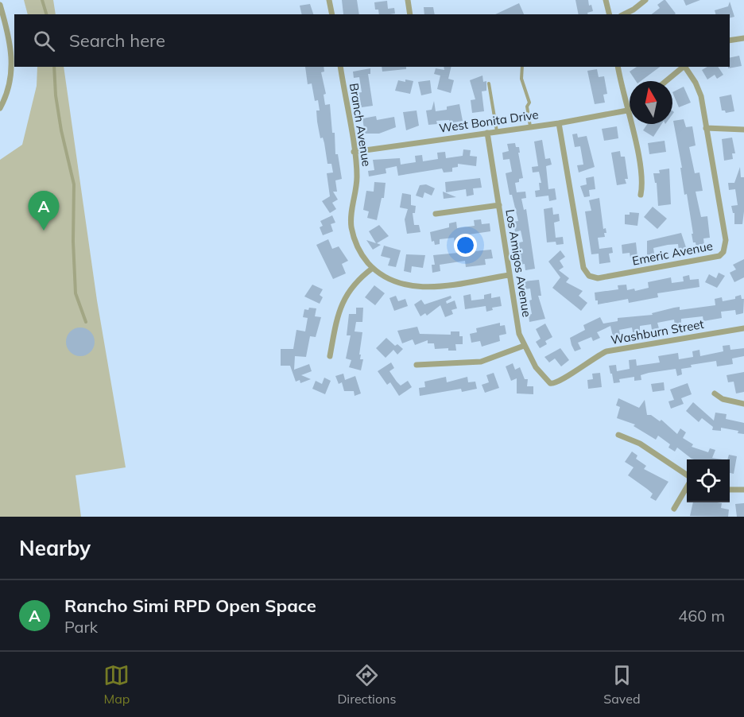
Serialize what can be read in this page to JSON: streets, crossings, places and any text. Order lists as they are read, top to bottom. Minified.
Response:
{"streets":{"street":["West Bonita Drive","Branch Avenue","Emeric Avenue","Los Amigos Avenue","Washburn Street"]},"crossings":[["West Bonita Drive","Branch Avenue"],["West Bonita Drive","Emeric Avenue"],["West Bonita Drive","Los Amigos Avenue"],["Branch Avenue","Los Amigos Avenue"],["Los Amigos Avenue","Washburn Street"]],"north":"top","page":{"search":"Search here","pins":"A","heading":"Nearby","list":[{"mark":"A","name":"Rancho Simi RPD Open Space","note":"Park","value":"460 m"}],"nav":["Map","Directions","Saved"]}}
